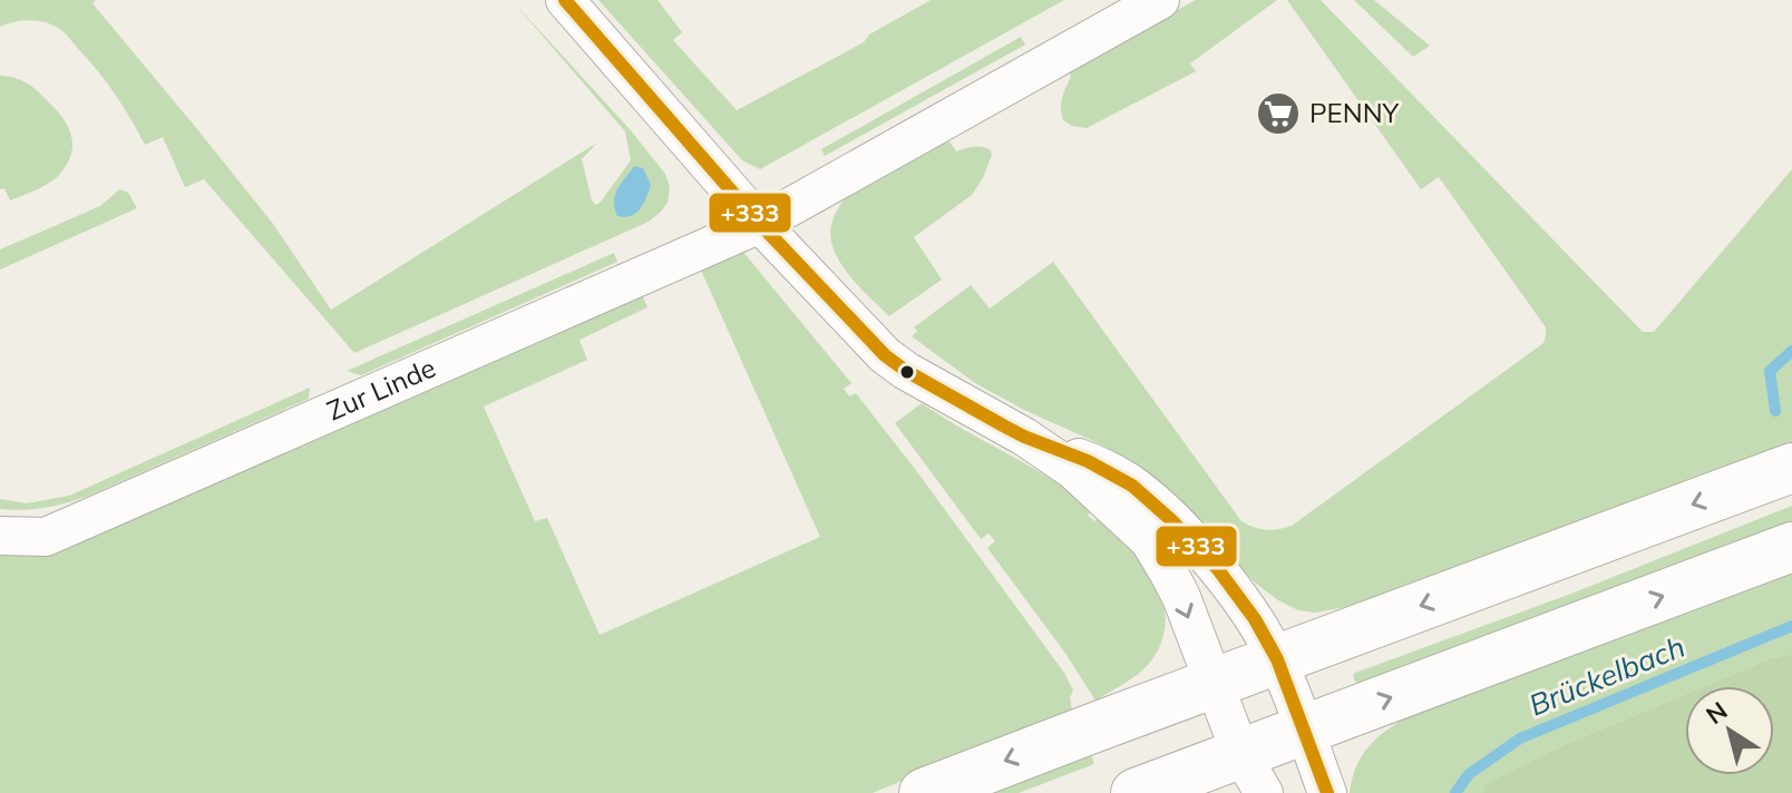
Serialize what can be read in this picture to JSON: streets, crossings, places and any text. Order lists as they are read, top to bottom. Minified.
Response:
{"streets":{"street":["Zur Linde"]},"water":["Brückelbach"],"places":{"supermarket":["PENNY"]},"lines":["transit line +333"],"north":"top left"}
